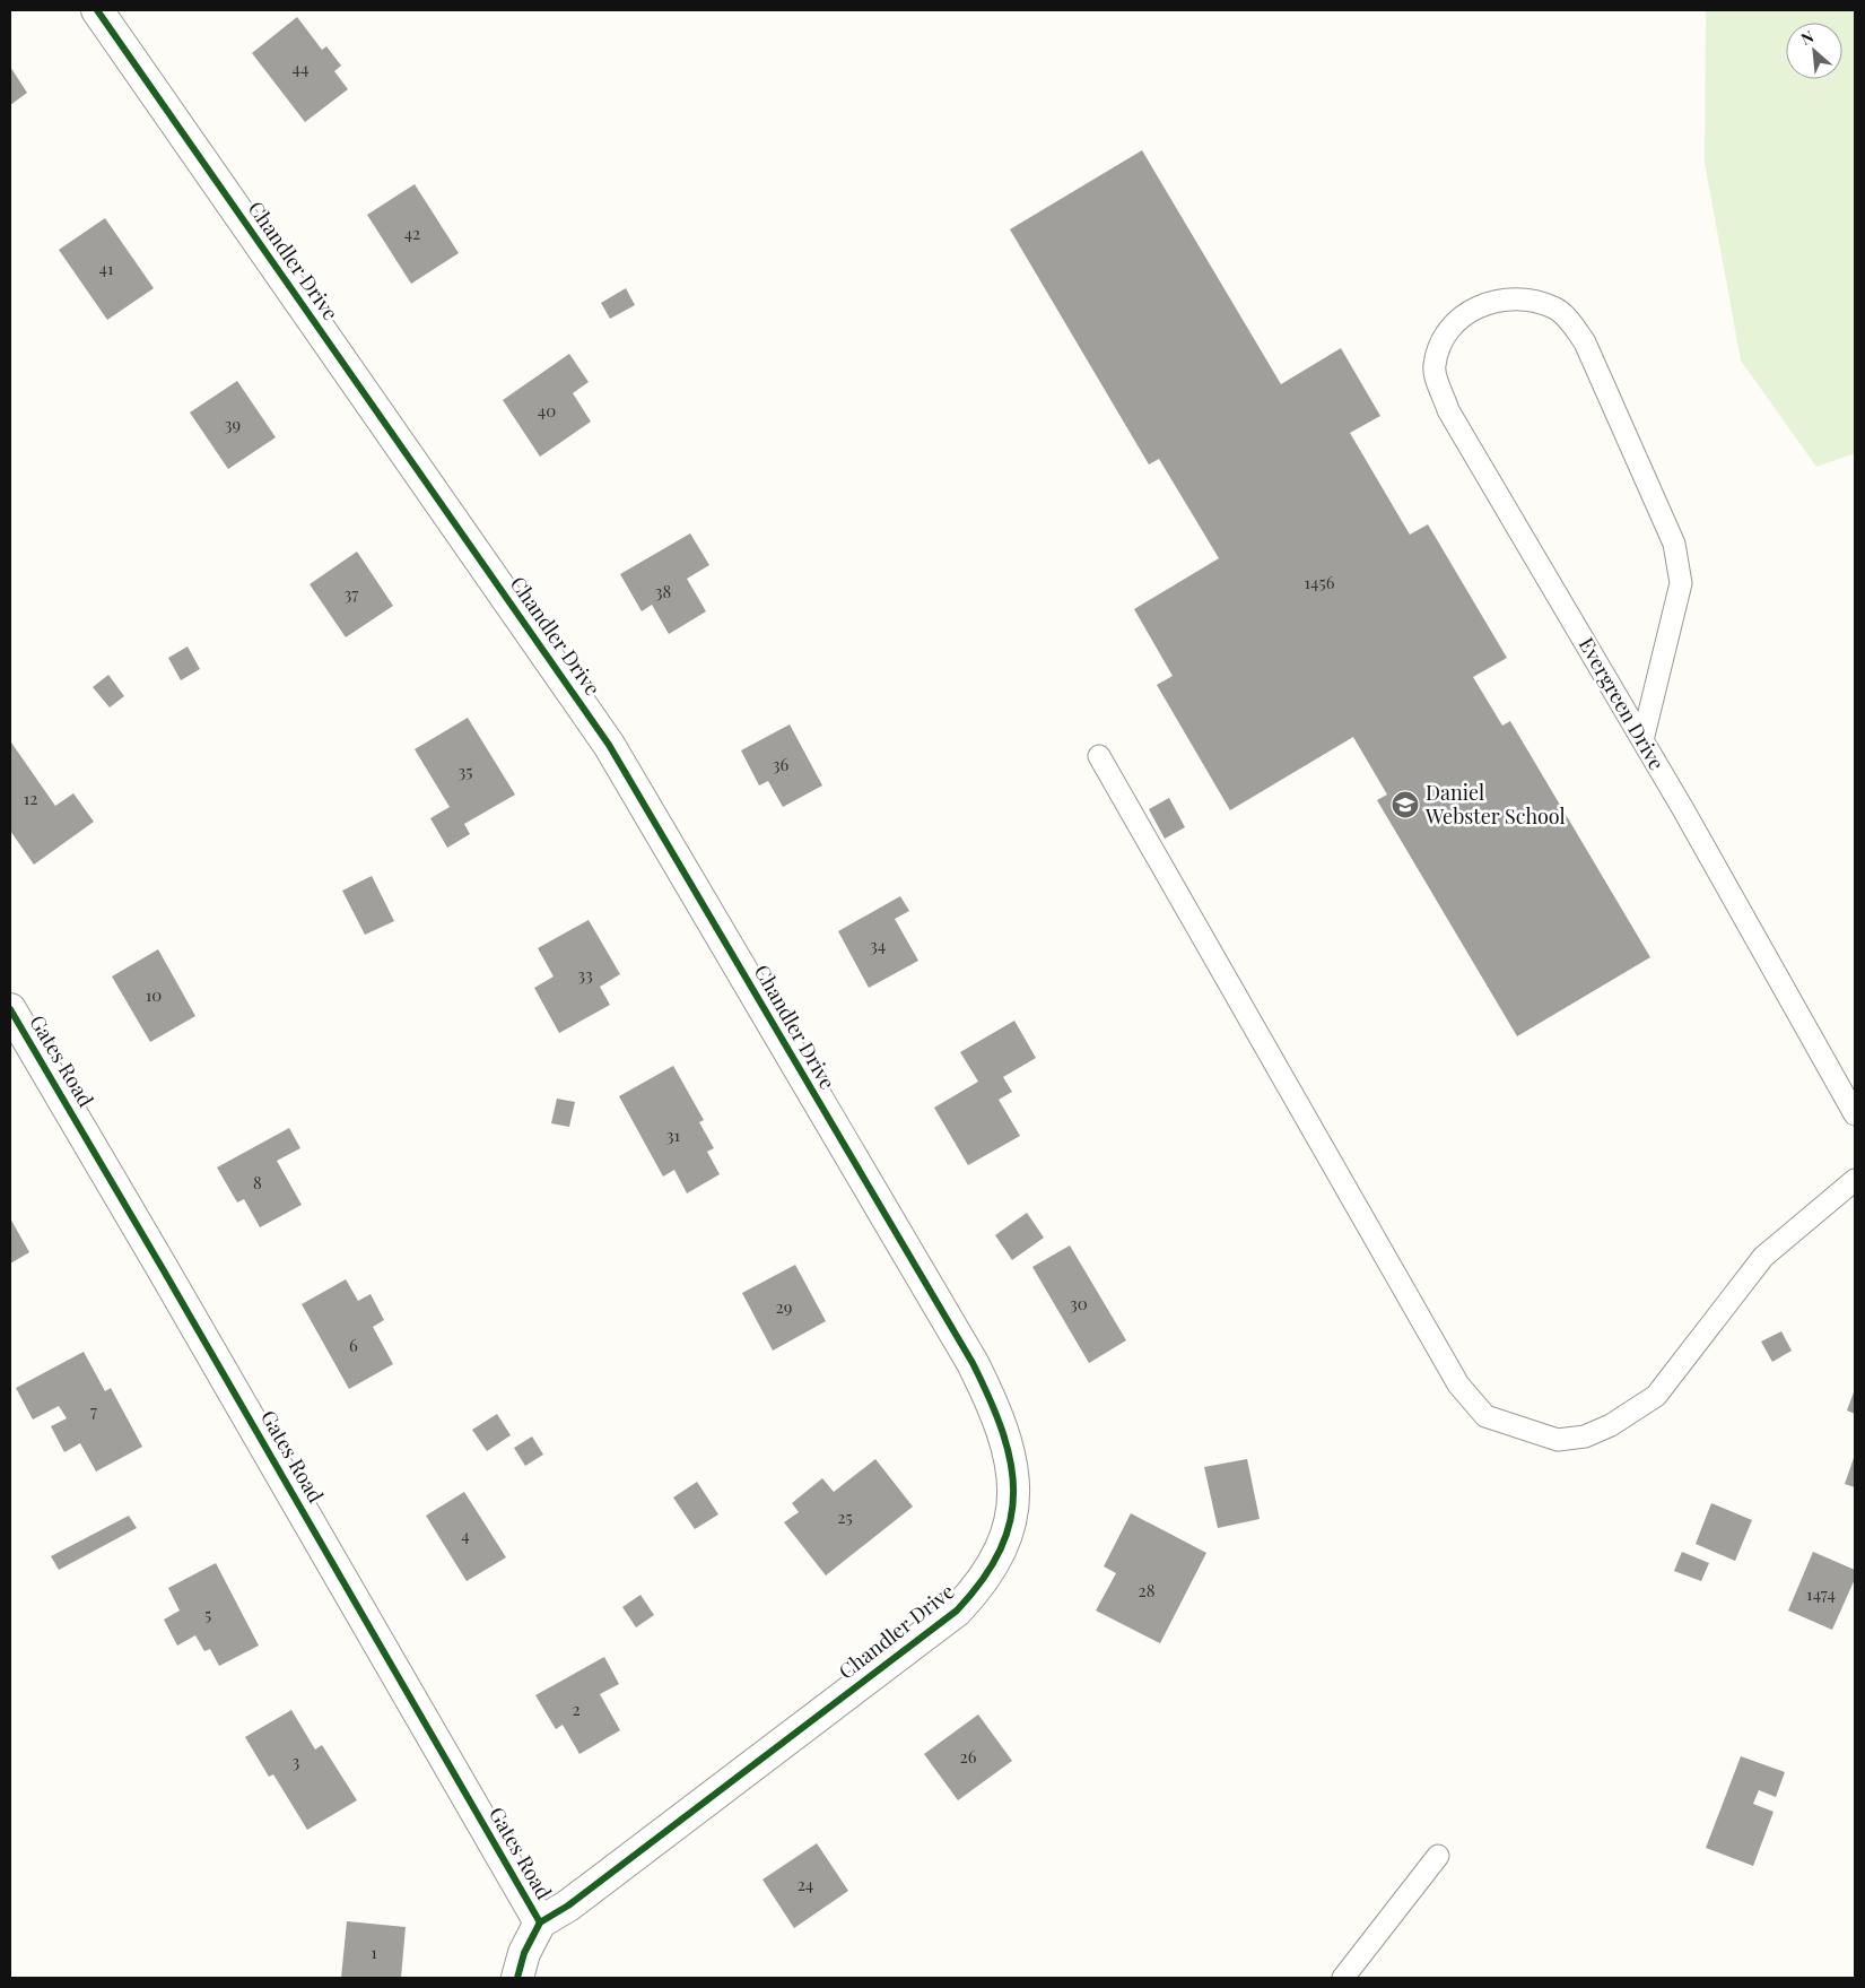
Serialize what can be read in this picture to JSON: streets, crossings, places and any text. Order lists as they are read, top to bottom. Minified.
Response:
{"streets":{"street":["Chandler Drive","Gates Road"],"lane":["Evergreen Drive"]},"crossings":[["Chandler Drive","Gates Road"]],"places":{"school or university":["Daniel Webster School"]},"house_numbers":["44","42","41","40","39","1456","38","37","36","35","12","34","33","10","31","8","30","29","6","7","25","4","28","1474","5","2","26","3","24","1"],"north":"top left"}
